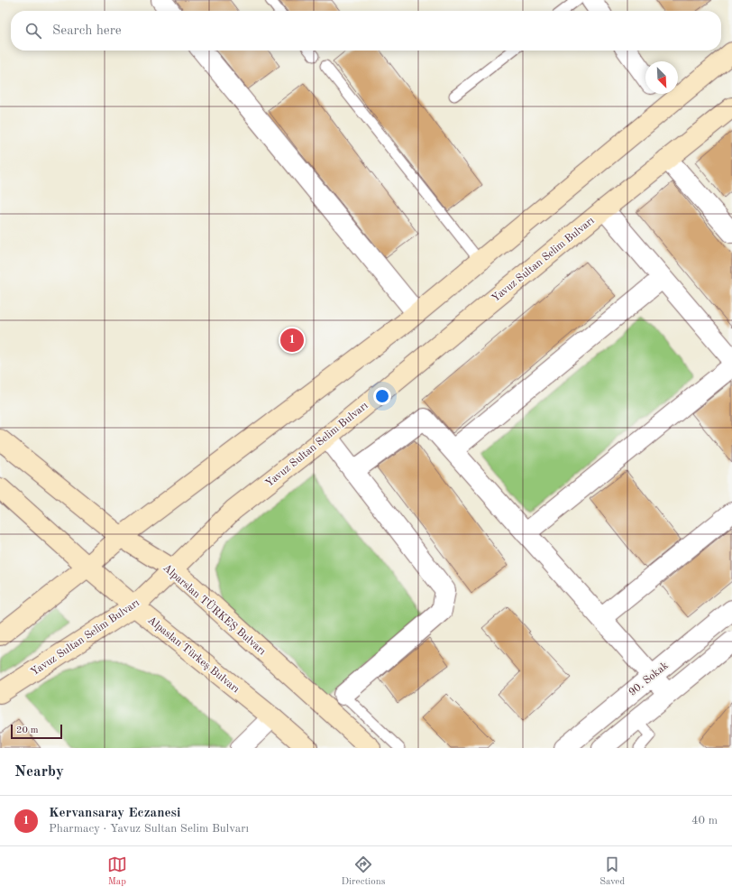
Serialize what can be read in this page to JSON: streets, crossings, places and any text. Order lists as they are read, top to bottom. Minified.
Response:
{"streets":{"main road":["Yavuz Sultan Selim Bulvarı","Alparslan TÜRKEŞ Bulvarı","Alpaslan Türkeş Bulvarı"],"street":["90. Sokak"]},"crossings":[["Yavuz Sultan Selim Bulvarı","Alparslan TÜRKEŞ Bulvarı"],["Yavuz Sultan Selim Bulvarı","Alpaslan Türkeş Bulvarı"]],"scale_bar":"20 m","north":"bottom right","page":{"search":"Search here","pins":"1","scale":"20 m","heading":"Nearby","list":[{"mark":"1","name":"Kervansaray Eczanesi","note":"Pharmacy · Yavuz Sultan Selim Bulvarı","value":"40 m"}],"nav":["Map","Directions","Saved"]}}
